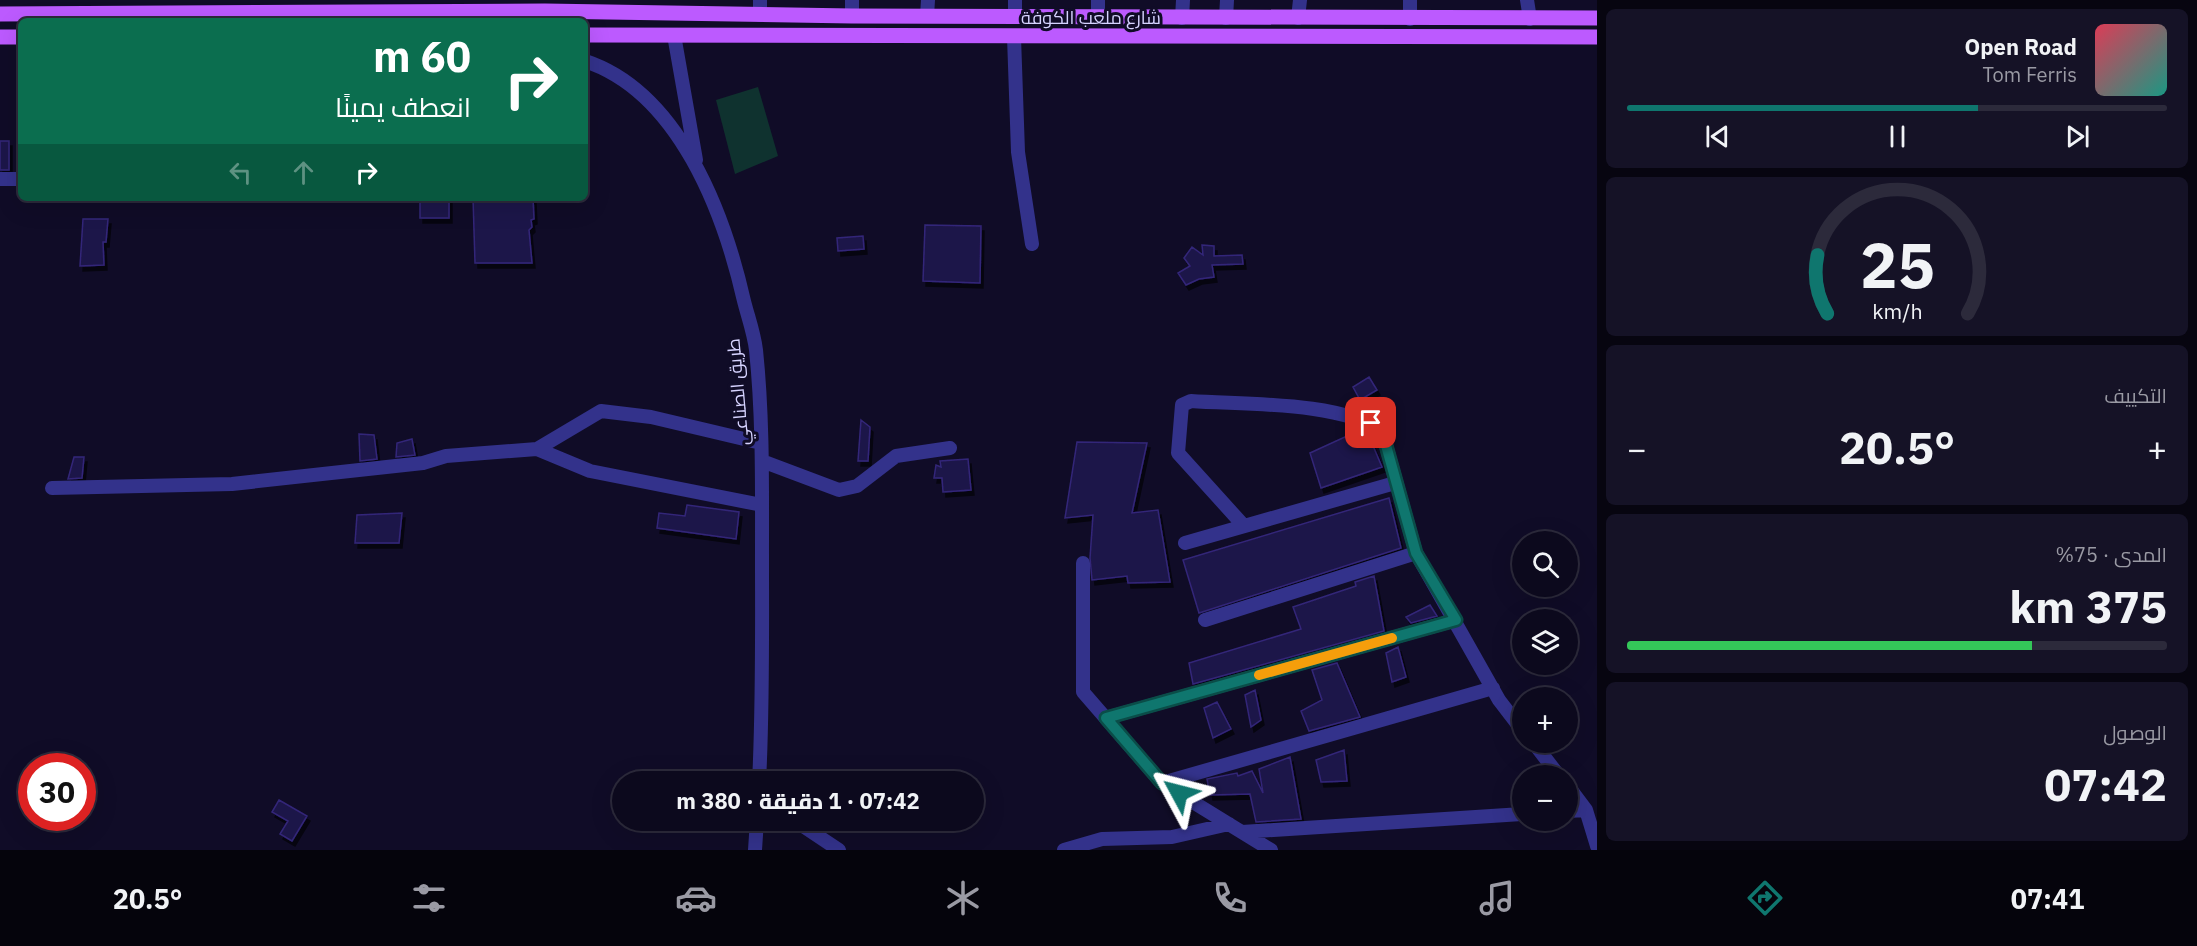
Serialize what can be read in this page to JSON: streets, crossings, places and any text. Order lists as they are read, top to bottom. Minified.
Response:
{"streets":{"main road":["شارع ملعب الكوفة"],"street":["طريق الصناعي"]},"page":{"turn":["60 m","انعطف يمينًا"],"song":["Open Road","Tom Ferris"],"tile":["التكييف",["المدى · 75%","375 km"],["الوصول","07:42"]],"heat":["−","20.5°","+"],"map_buttons":["+","−"],"limit":"30","trip":"07:42 · 1 دقيقة · 380 m","tabs":["07:41","20.5°"],"gauge":["25","km/h"]}}
